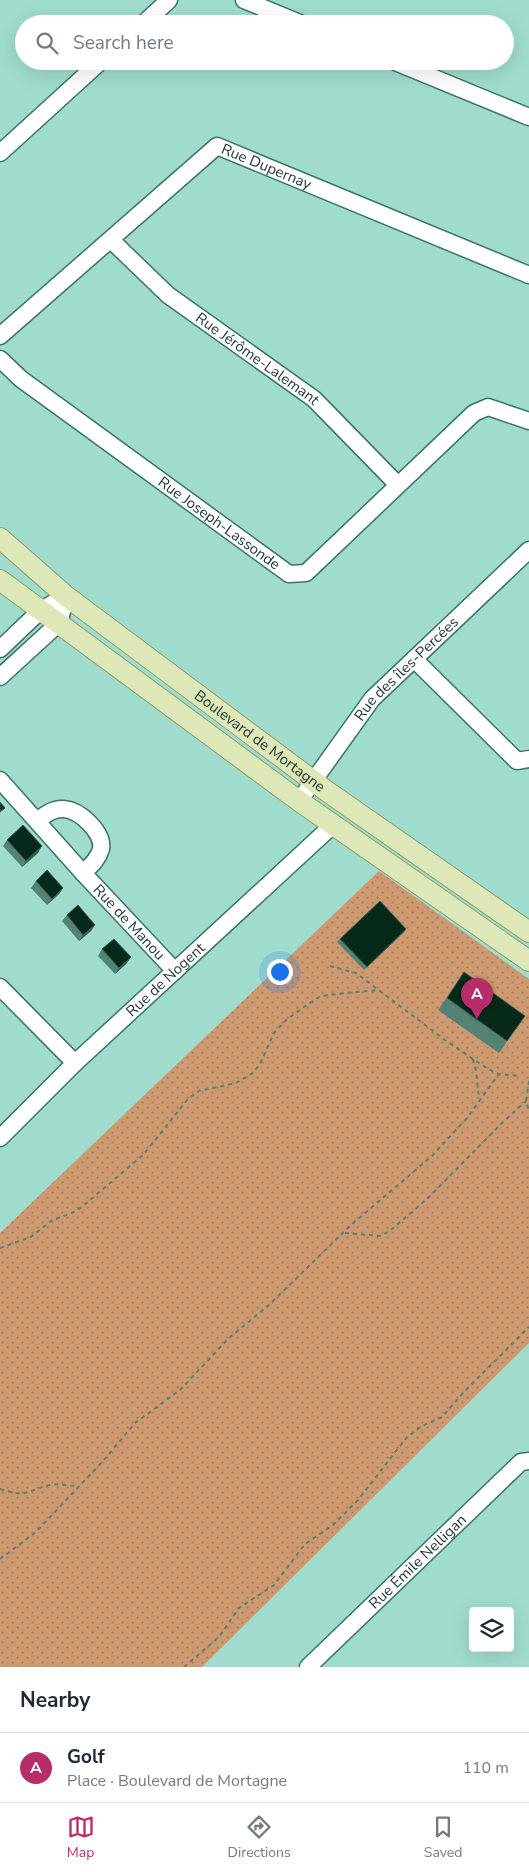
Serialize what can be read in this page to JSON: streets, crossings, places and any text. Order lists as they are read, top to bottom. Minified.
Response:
{"streets":{"main road":["Boulevard de Mortagne"],"street":["Rue Dupernay","Rue Jérôme-Lalemant","Rue Joseph-Lassonde","Rue des îles-Percées","Rue de Manou","Rue de Nogent","Rue Émile Nelligan"]},"crossings":[["Rue Dupernay","Rue Jérôme-Lalemant"],["Rue Jérôme-Lalemant","Rue Joseph-Lassonde"],["Rue des îles-Percées","Boulevard de Mortagne"],["Boulevard de Mortagne","Rue de Nogent"],["Rue de Manou","Rue de Nogent"]],"page":{"search":"Search here","pins":"A","heading":"Nearby","list":[{"mark":"A","name":"Golf","note":"Place · Boulevard de Mortagne","value":"110 m"}],"nav":["Map","Directions","Saved"]}}
